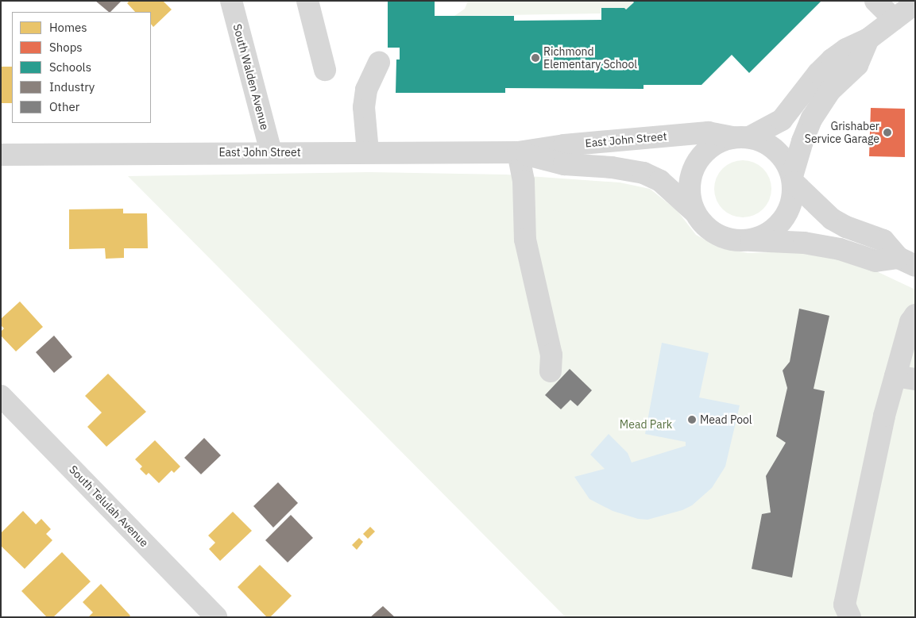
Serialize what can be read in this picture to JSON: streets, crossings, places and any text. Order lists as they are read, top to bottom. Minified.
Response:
{"streets":{"street":["South Walden Avenue","East John Street","South Telulah Avenue"]},"crossings":[["South Walden Avenue","East John Street"]],"parks":["Mead Park"],"places":["Richmond Elementary School","Grishaber Service Garage","Mead Pool"],"legend":["Homes","Shops","Schools","Industry","Other"]}
